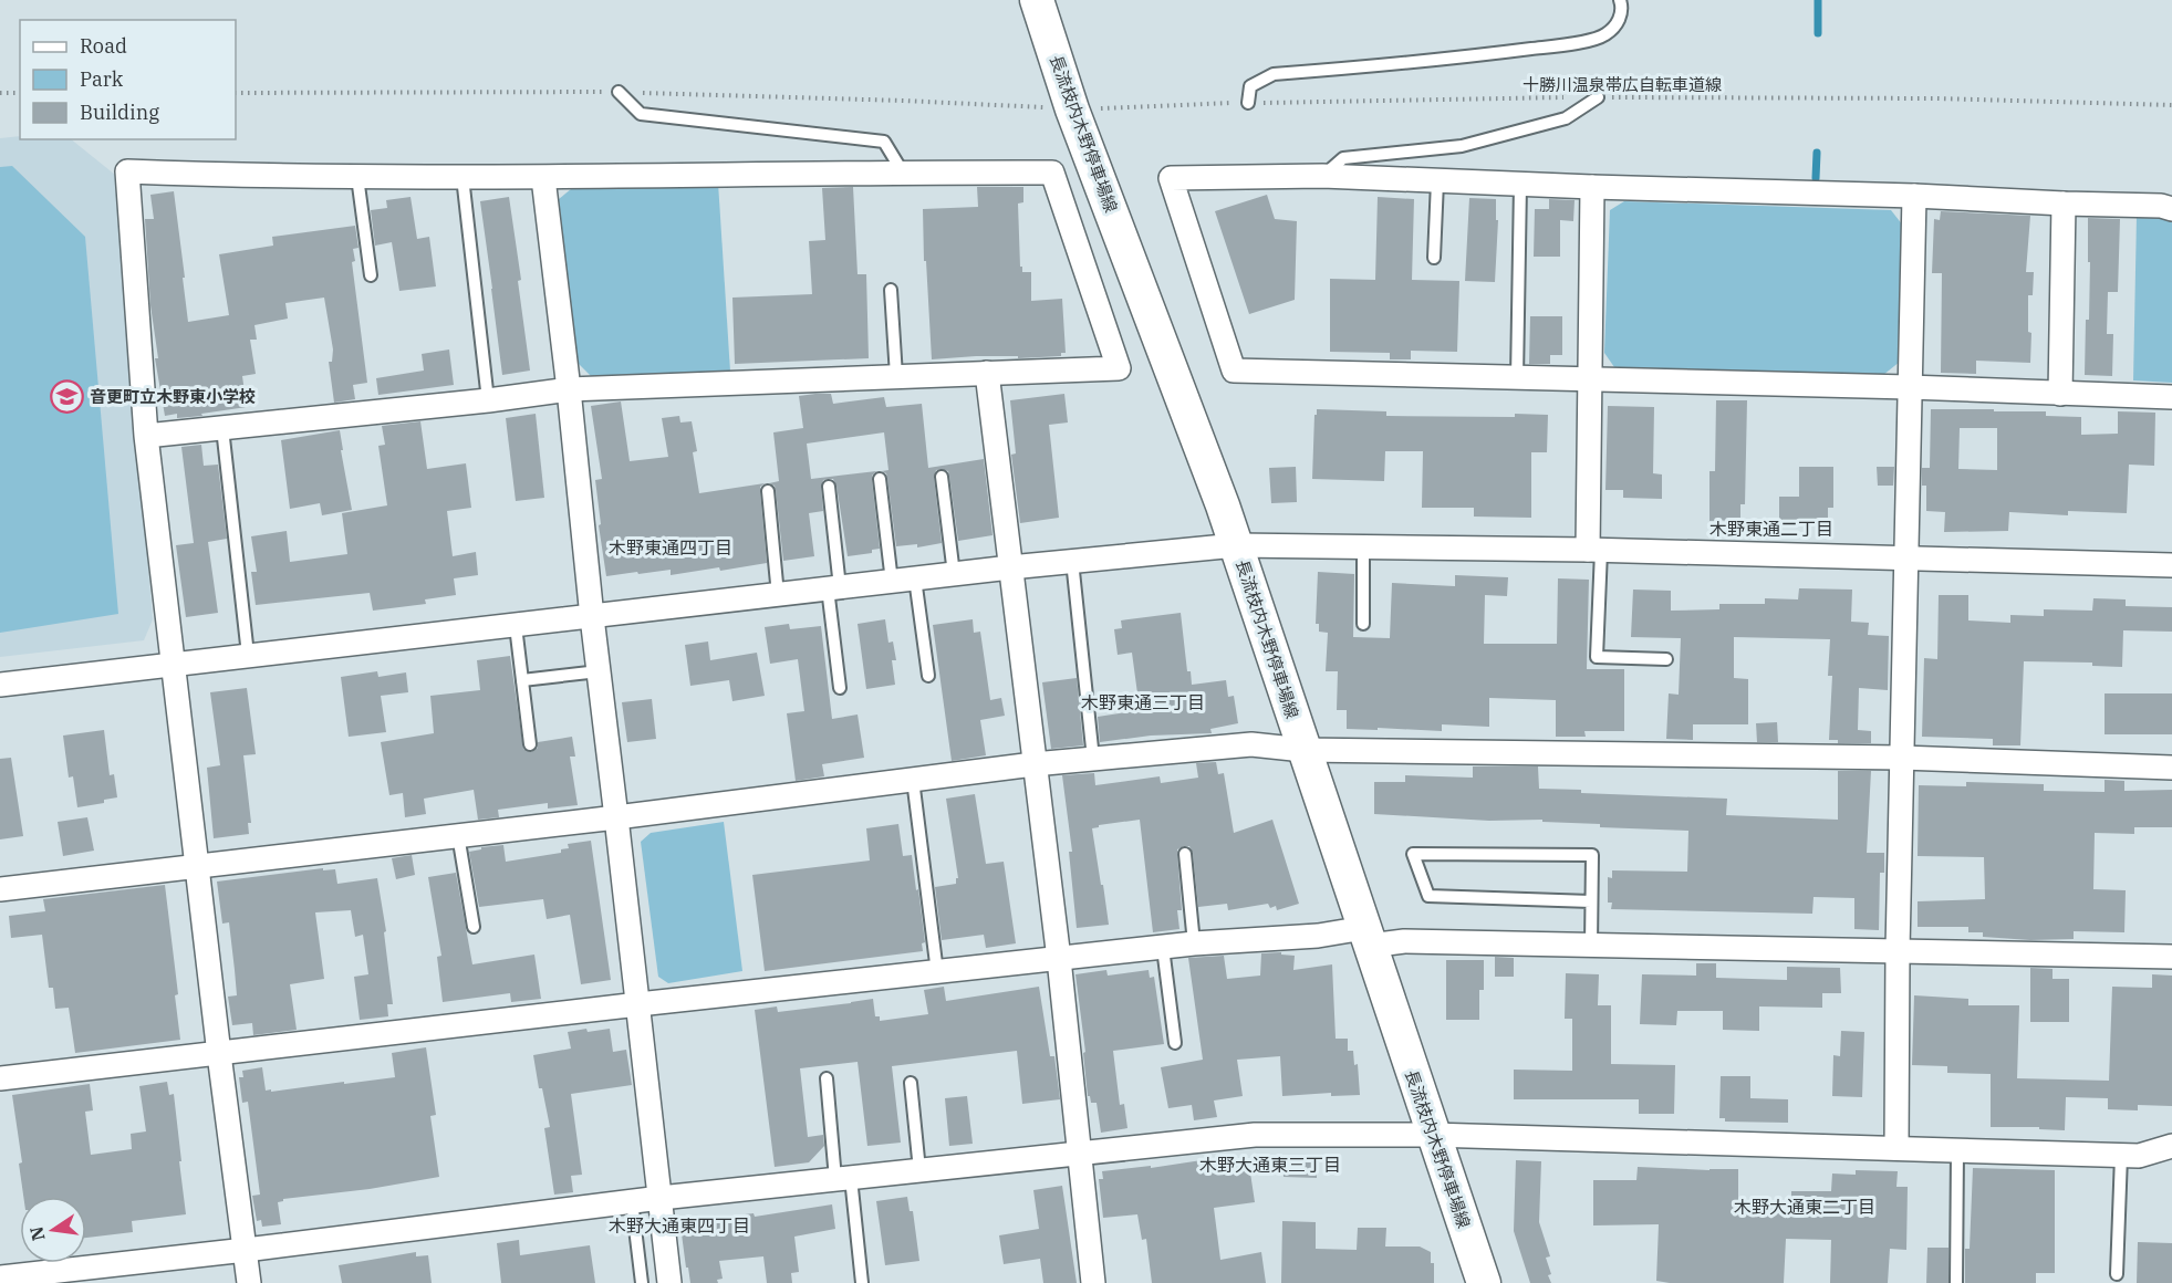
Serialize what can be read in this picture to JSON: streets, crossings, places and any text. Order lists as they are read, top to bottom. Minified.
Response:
{"streets":{"main road":["長流枝内木野停車場線"],"path":["十勝川温泉帯広自転車道線"]},"crossings":[["十勝川温泉帯広自転車道線","長流枝内木野停車場線"]],"districts":["木野東通二丁目","木野東通四丁目","木野東通三丁目","木野大通東三丁目","木野大通東二丁目","木野大通東四丁目"],"places":{"school or university":["音更町立木野東小学校"]},"legend":["Road","Park","Building"],"north":"left"}
